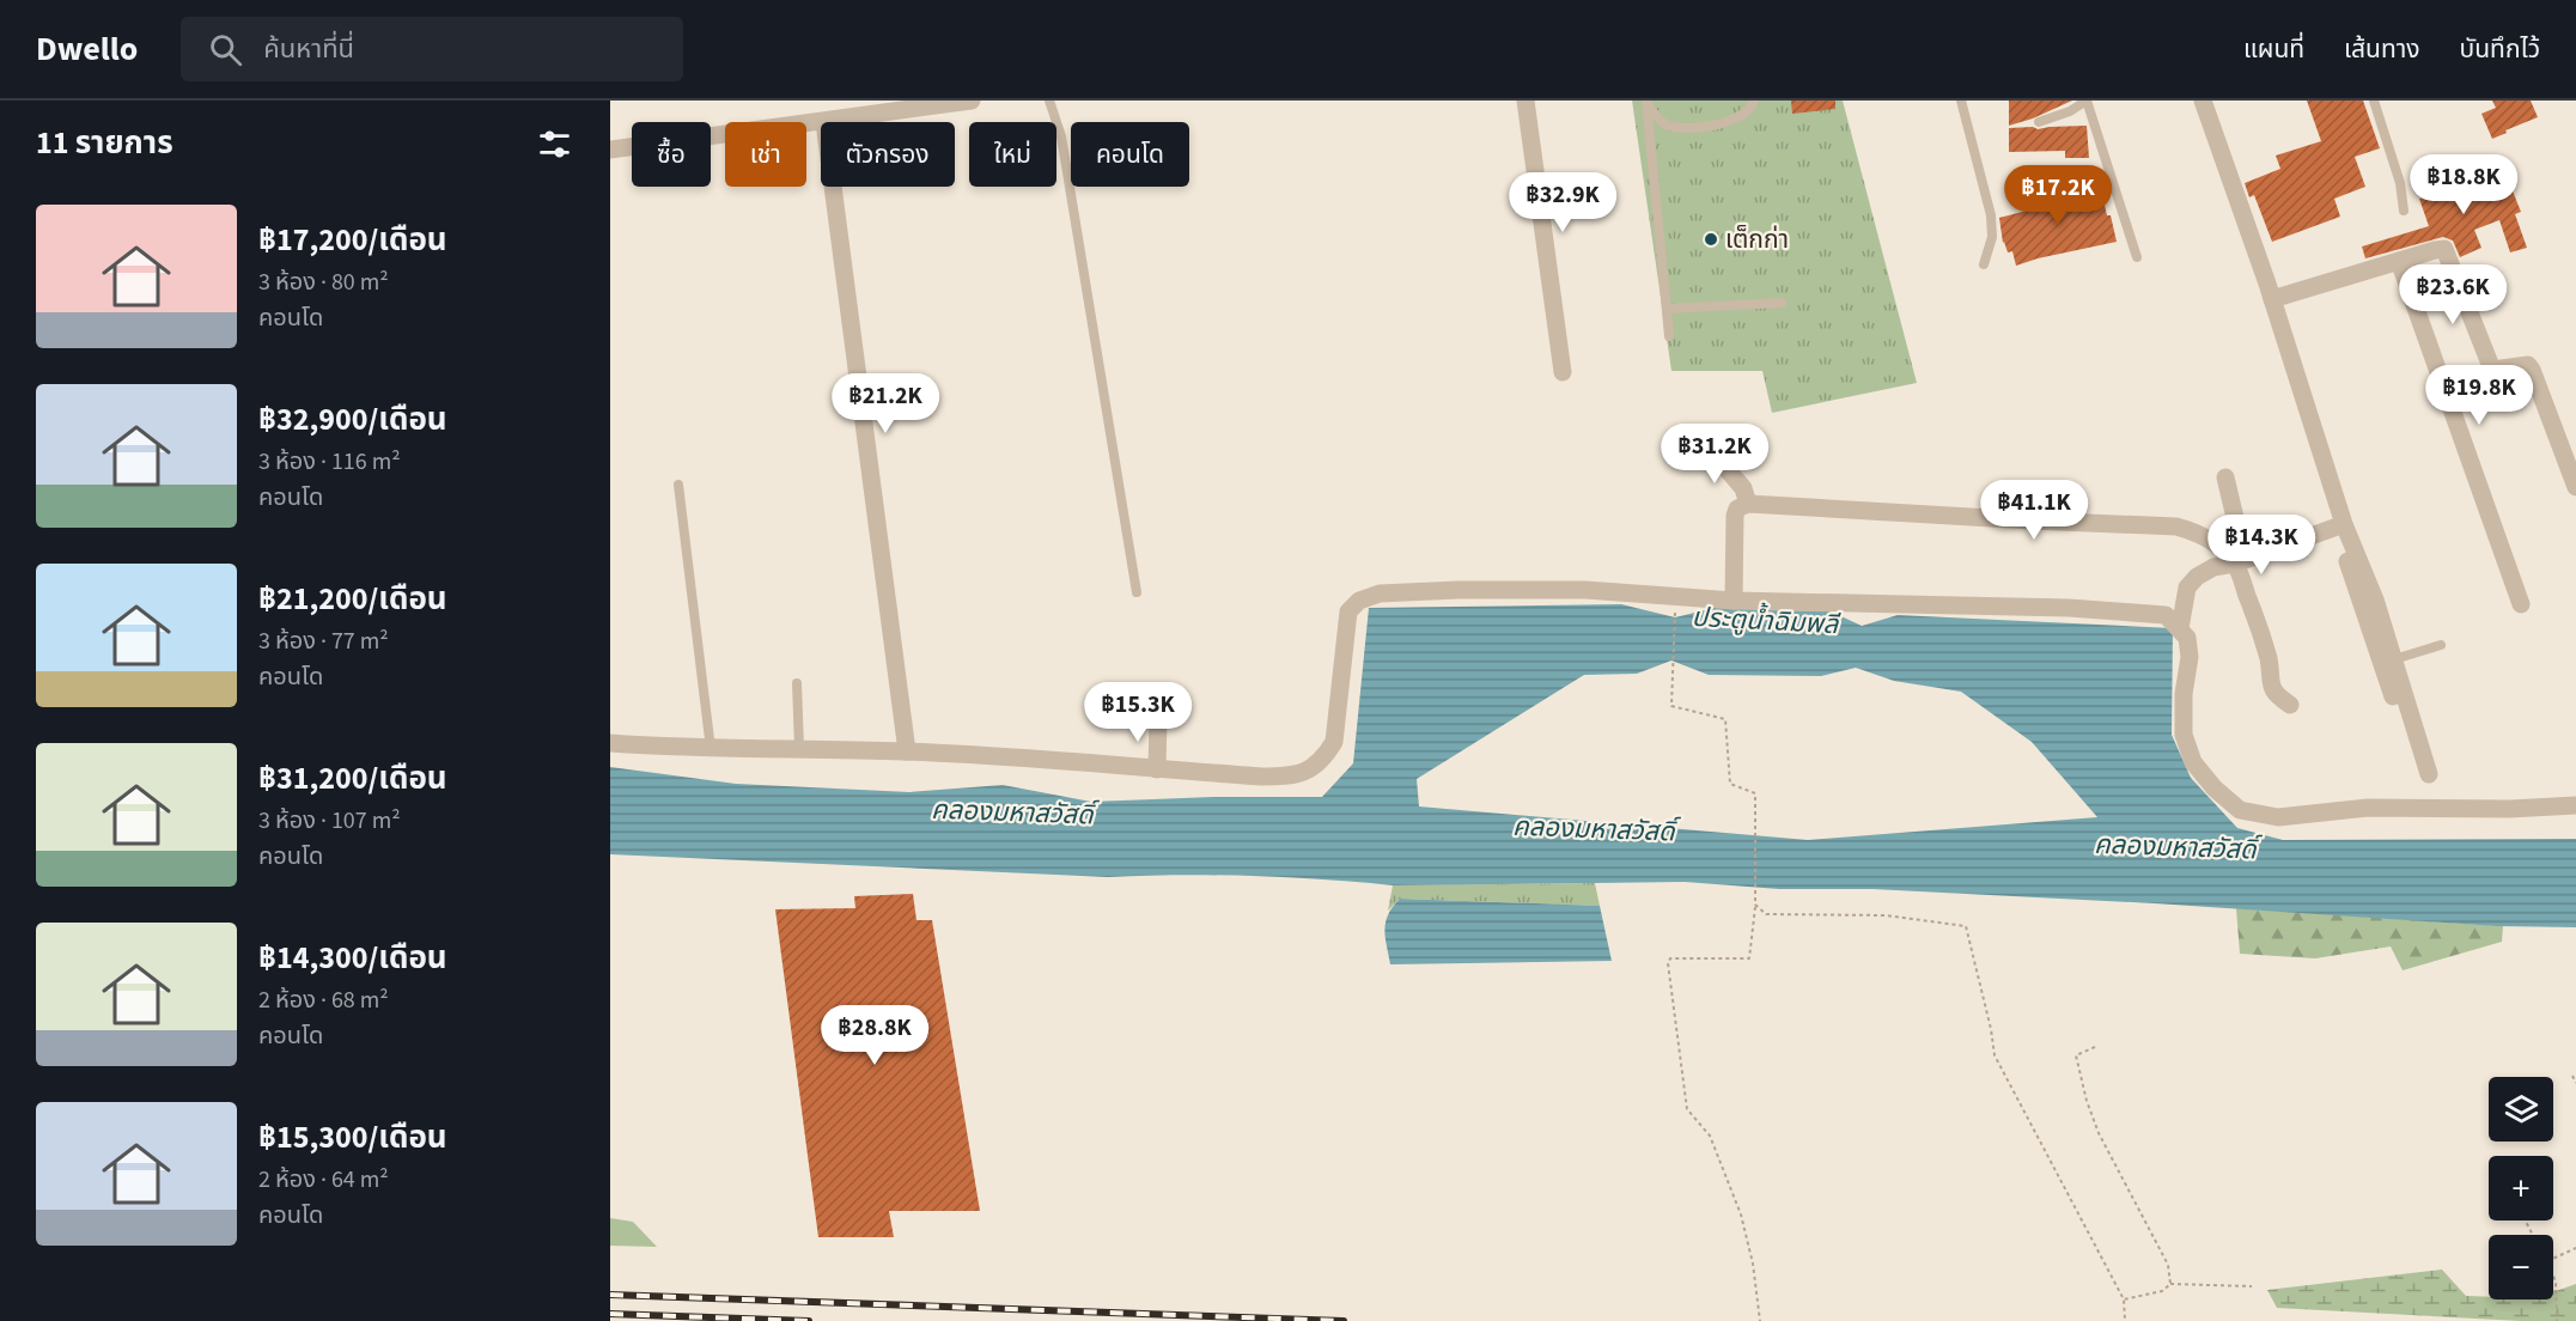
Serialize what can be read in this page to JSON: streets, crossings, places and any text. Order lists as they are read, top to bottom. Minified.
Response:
{"water":["ประตูน้ำฉิมพลี","คลองมหาสวัสดิ์"],"places":["เต็กก่า"],"page":{"header":"Dwello","search":"ค้นหาที่นี่","nav":["แผนที่","เส้นทาง","บันทึกไว้"],"heading":"11 รายการ","chip":["ซื้อ","เช่า","ตัวกรอง","ใหม่","คอนโด"],"price":["฿18.8K","฿17.2K","฿32.9K","฿23.6K","฿19.8K","฿21.2K","฿31.2K","฿41.1K","฿14.3K","฿15.3K","฿28.8K"],"list":[{"name":"฿17,200/เดือน","note":"3 ห้อง · 80 m² · คอนโด"},{"name":"฿32,900/เดือน","note":"3 ห้อง · 116 m² · คอนโด"},{"name":"฿21,200/เดือน","note":"3 ห้อง · 77 m² · คอนโด"},{"name":"฿31,200/เดือน","note":"3 ห้อง · 107 m² · คอนโด"},{"name":"฿14,300/เดือน","note":"2 ห้อง · 68 m² · คอนโด"},{"name":"฿15,300/เดือน","note":"2 ห้อง · 64 m² · คอนโด"}],"map_buttons":["+","−"]}}
